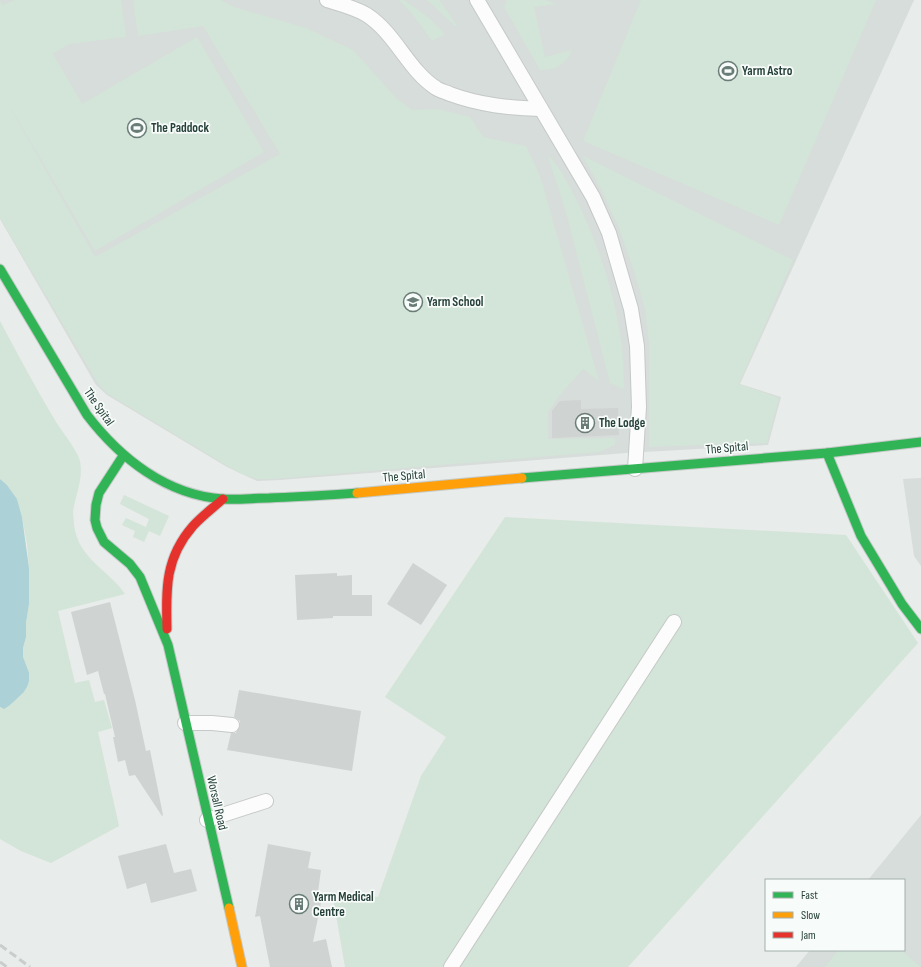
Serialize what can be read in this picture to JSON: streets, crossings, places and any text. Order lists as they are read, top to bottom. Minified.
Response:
{"streets":{"main road":["The Spital","Worsall Road"]},"crossings":[["The Spital","Worsall Road"]],"places":{"sports":["Yarm Astro","The Paddock"],"school or university":["Yarm School"],"building":["The Lodge","Yarm Medical Centre"]},"legend":["Fast","Slow","Jam"]}
